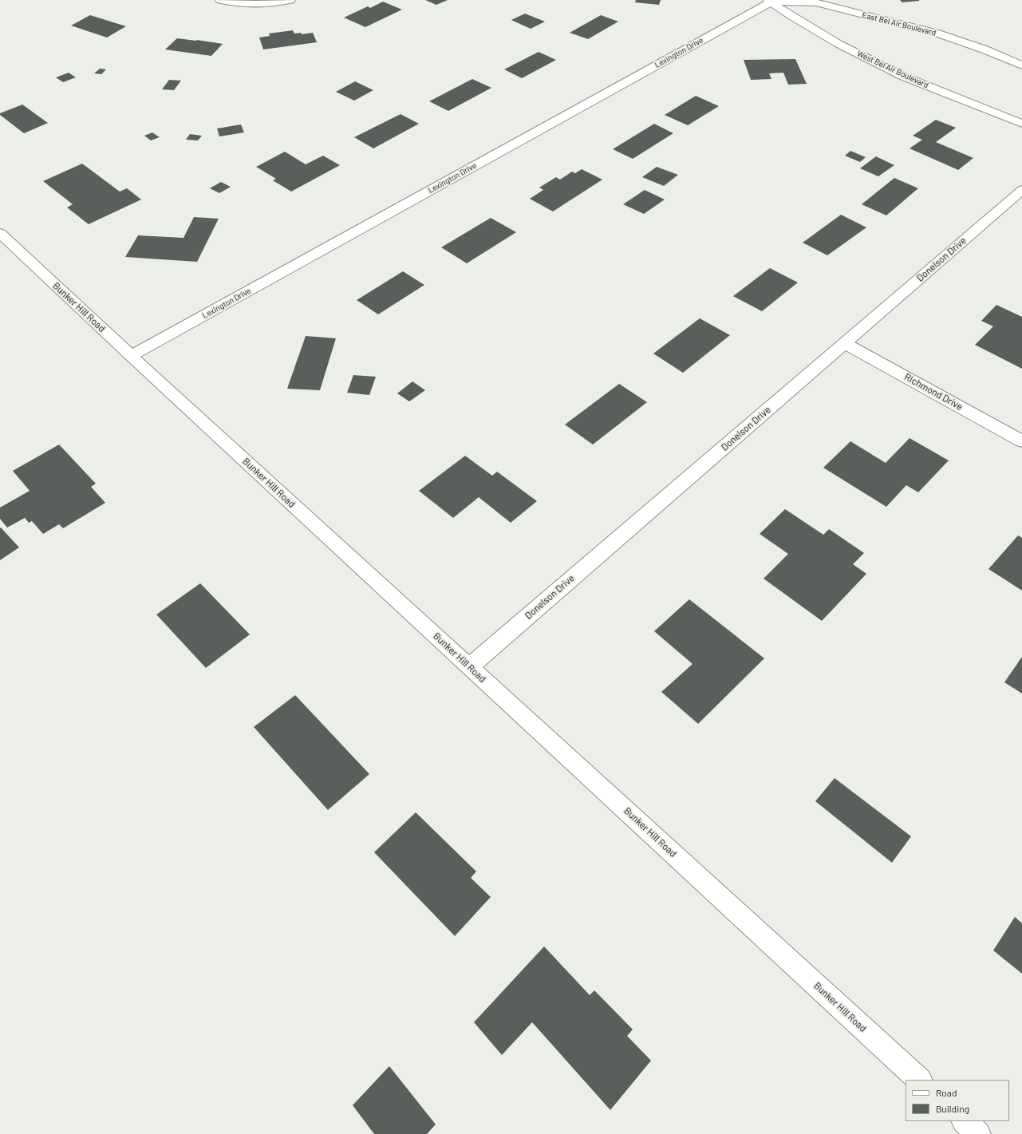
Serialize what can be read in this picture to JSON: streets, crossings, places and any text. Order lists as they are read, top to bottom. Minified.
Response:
{"streets":{"street":["East Bel Air Boulevard","Lexington Drive","West Bel Air Boulevard","Donelson Drive","Bunker Hill Road","Richmond Drive"]},"crossings":[["East Bel Air Boulevard","Lexington Drive"],["East Bel Air Boulevard","West Bel Air Boulevard"],["Lexington Drive","West Bel Air Boulevard"],["Lexington Drive","Bunker Hill Road"],["Donelson Drive","Bunker Hill Road"],["Donelson Drive","Richmond Drive"]],"legend":["Road","Building"]}
